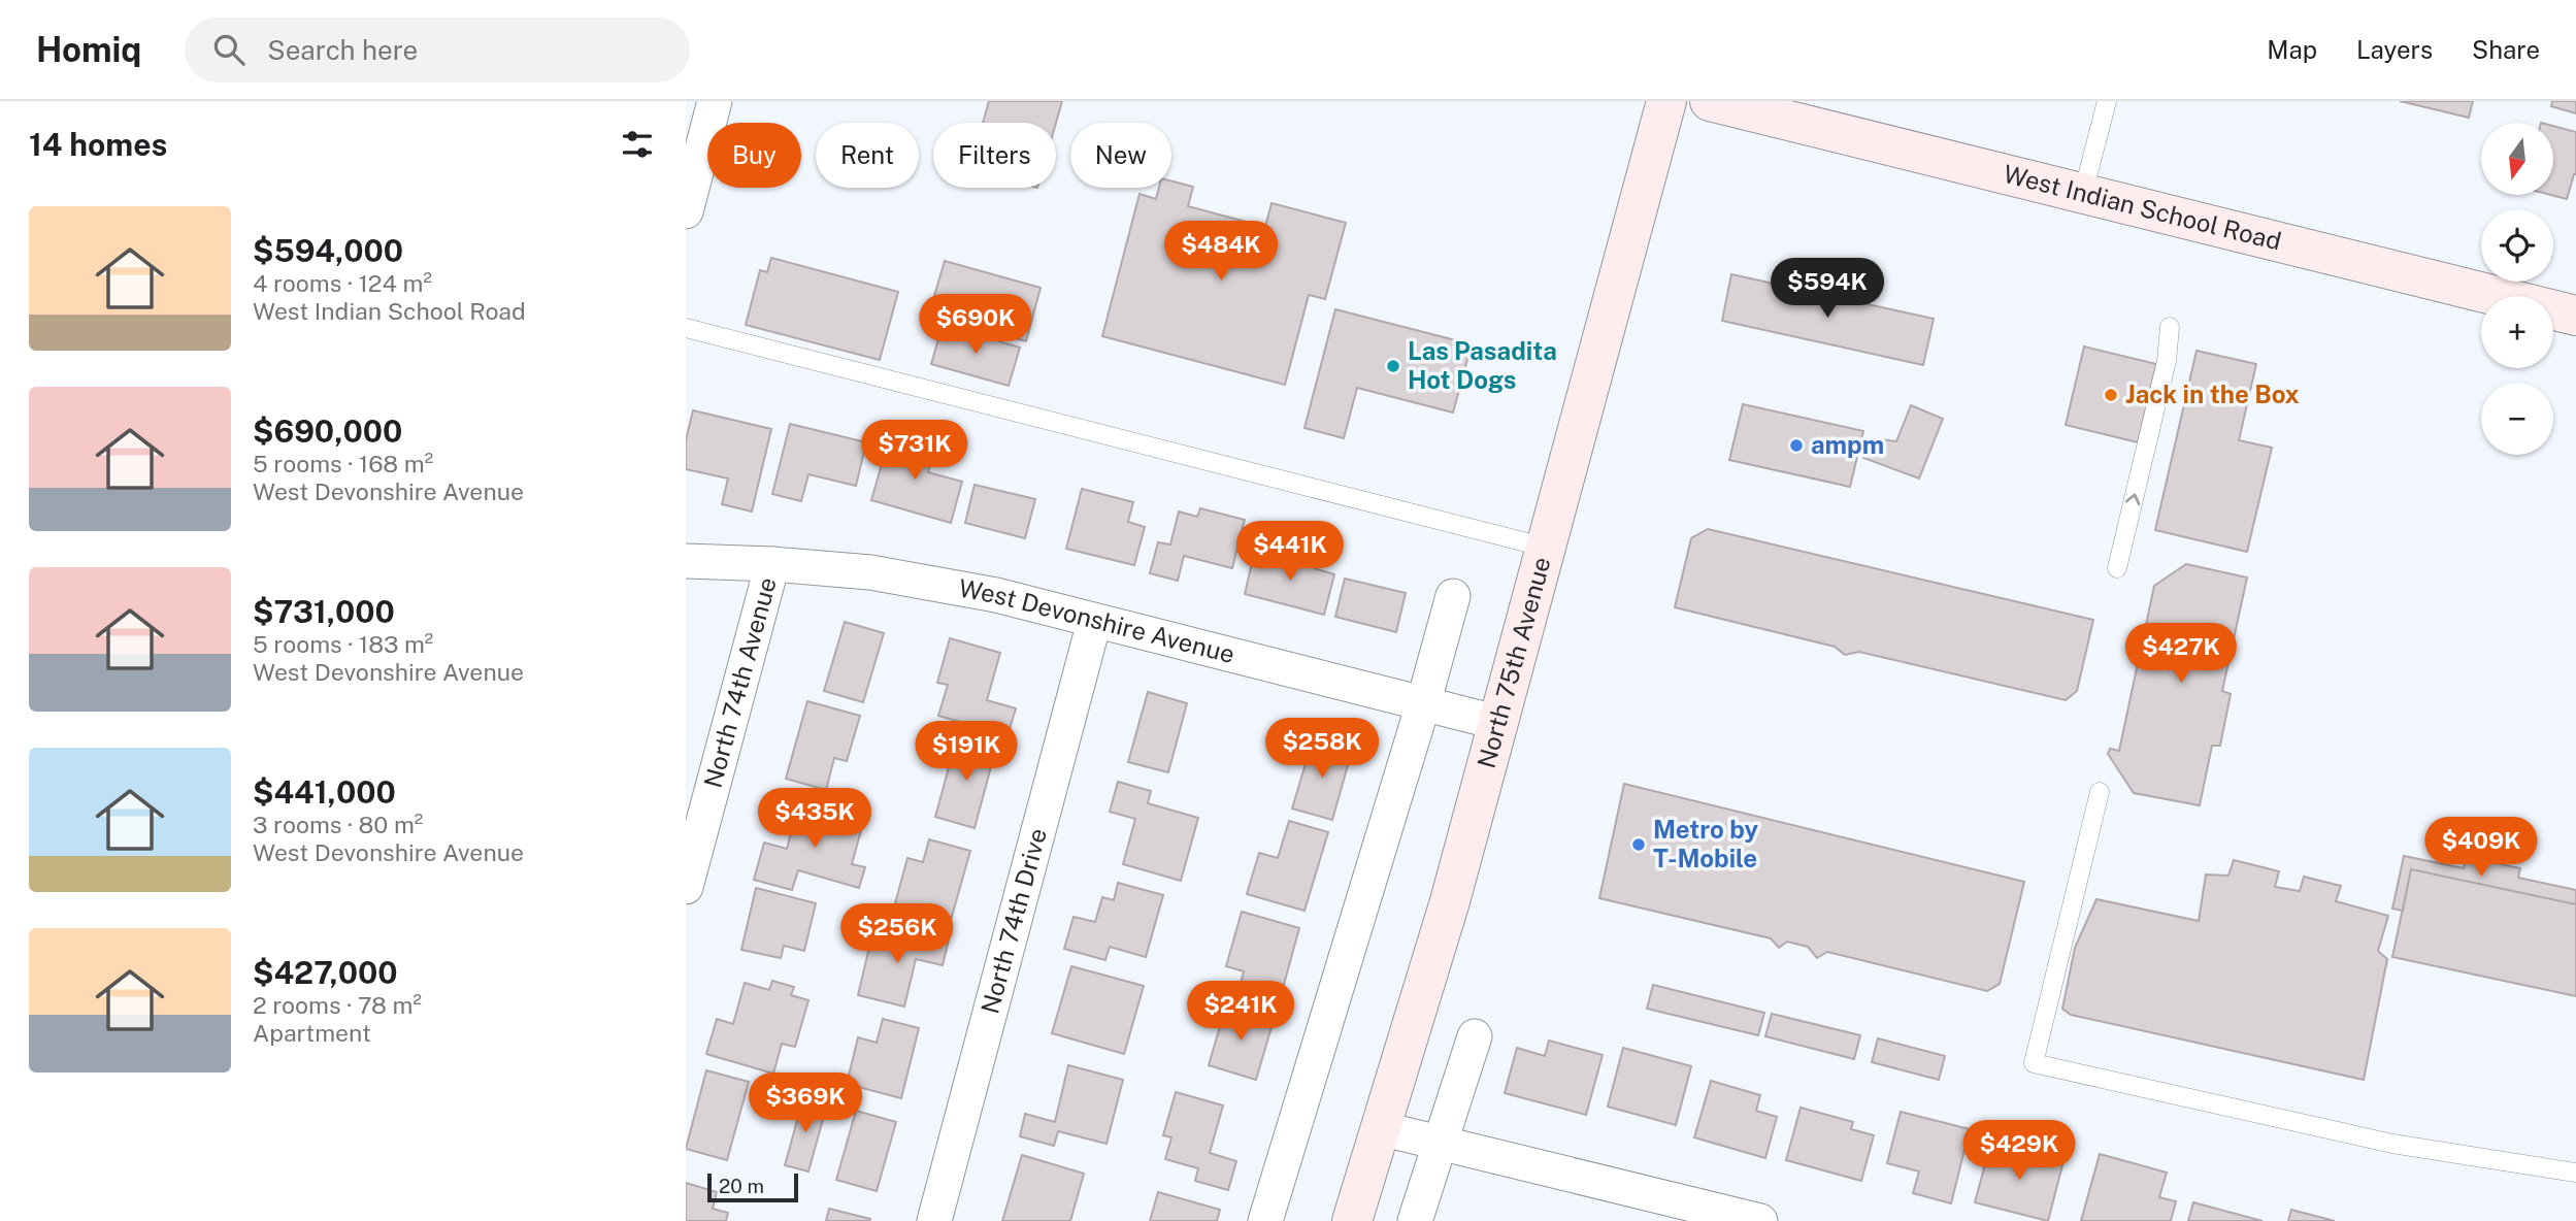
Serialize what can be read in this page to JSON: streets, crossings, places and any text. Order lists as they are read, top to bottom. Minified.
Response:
{"streets":{"main road":["West Indian School Road","North 75th Avenue"],"street":["West Devonshire Avenue","North 74th Avenue","North 74th Drive"]},"crossings":[["West Devonshire Avenue","North 75th Avenue"],["West Devonshire Avenue","North 74th Avenue"],["West Devonshire Avenue","North 74th Drive"]],"places":["Las Pasadita Hot Dogs","Jack in the Box","ampm","Metro by T-Mobile"],"scale_bar":"20 m","north":"bottom","page":{"header":"Homiq","search":"Search here","nav":["Map","Layers","Share"],"heading":"14 homes","map_buttons":["+","−"],"chip":["Buy","Rent","Filters","New"],"list":[{"name":"$594,000","note":"4 rooms · 124 m² · West Indian School Road"},{"name":"$690,000","note":"5 rooms · 168 m² · West Devonshire Avenue"},{"name":"$731,000","note":"5 rooms · 183 m² · West Devonshire Avenue"},{"name":"$441,000","note":"3 rooms · 80 m² · West Devonshire Avenue"},{"name":"$427,000","note":"2 rooms · 78 m² · Apartment"}],"price":["$484K","$594K","$690K","$731K","$441K","$427K","$258K","$191K","$435K","$409K","$256K","$241K","$369K","$429K"],"scale":"20 m"}}
